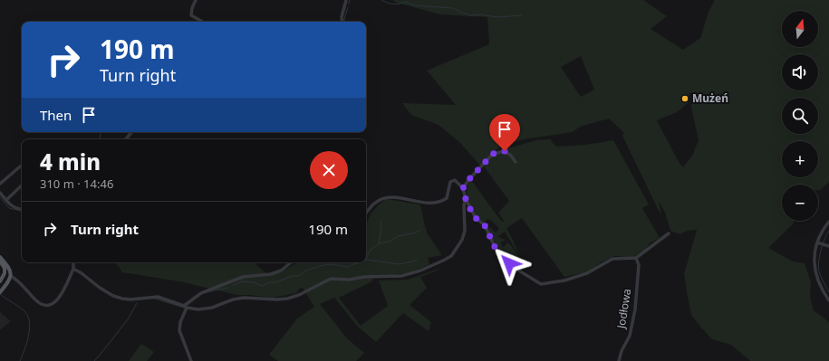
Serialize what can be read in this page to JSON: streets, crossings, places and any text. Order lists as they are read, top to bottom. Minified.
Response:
{"streets":{"street":["Jodłowa"]},"places":["Mużeń"],"north":"top","page":{"map_buttons":["+","−"],"turn":["190 m","Turn right"],"then":"Then","heading":["4 min","310 m · 14:46"],"list":[{"name":"Turn right","value":"190 m"}]}}
